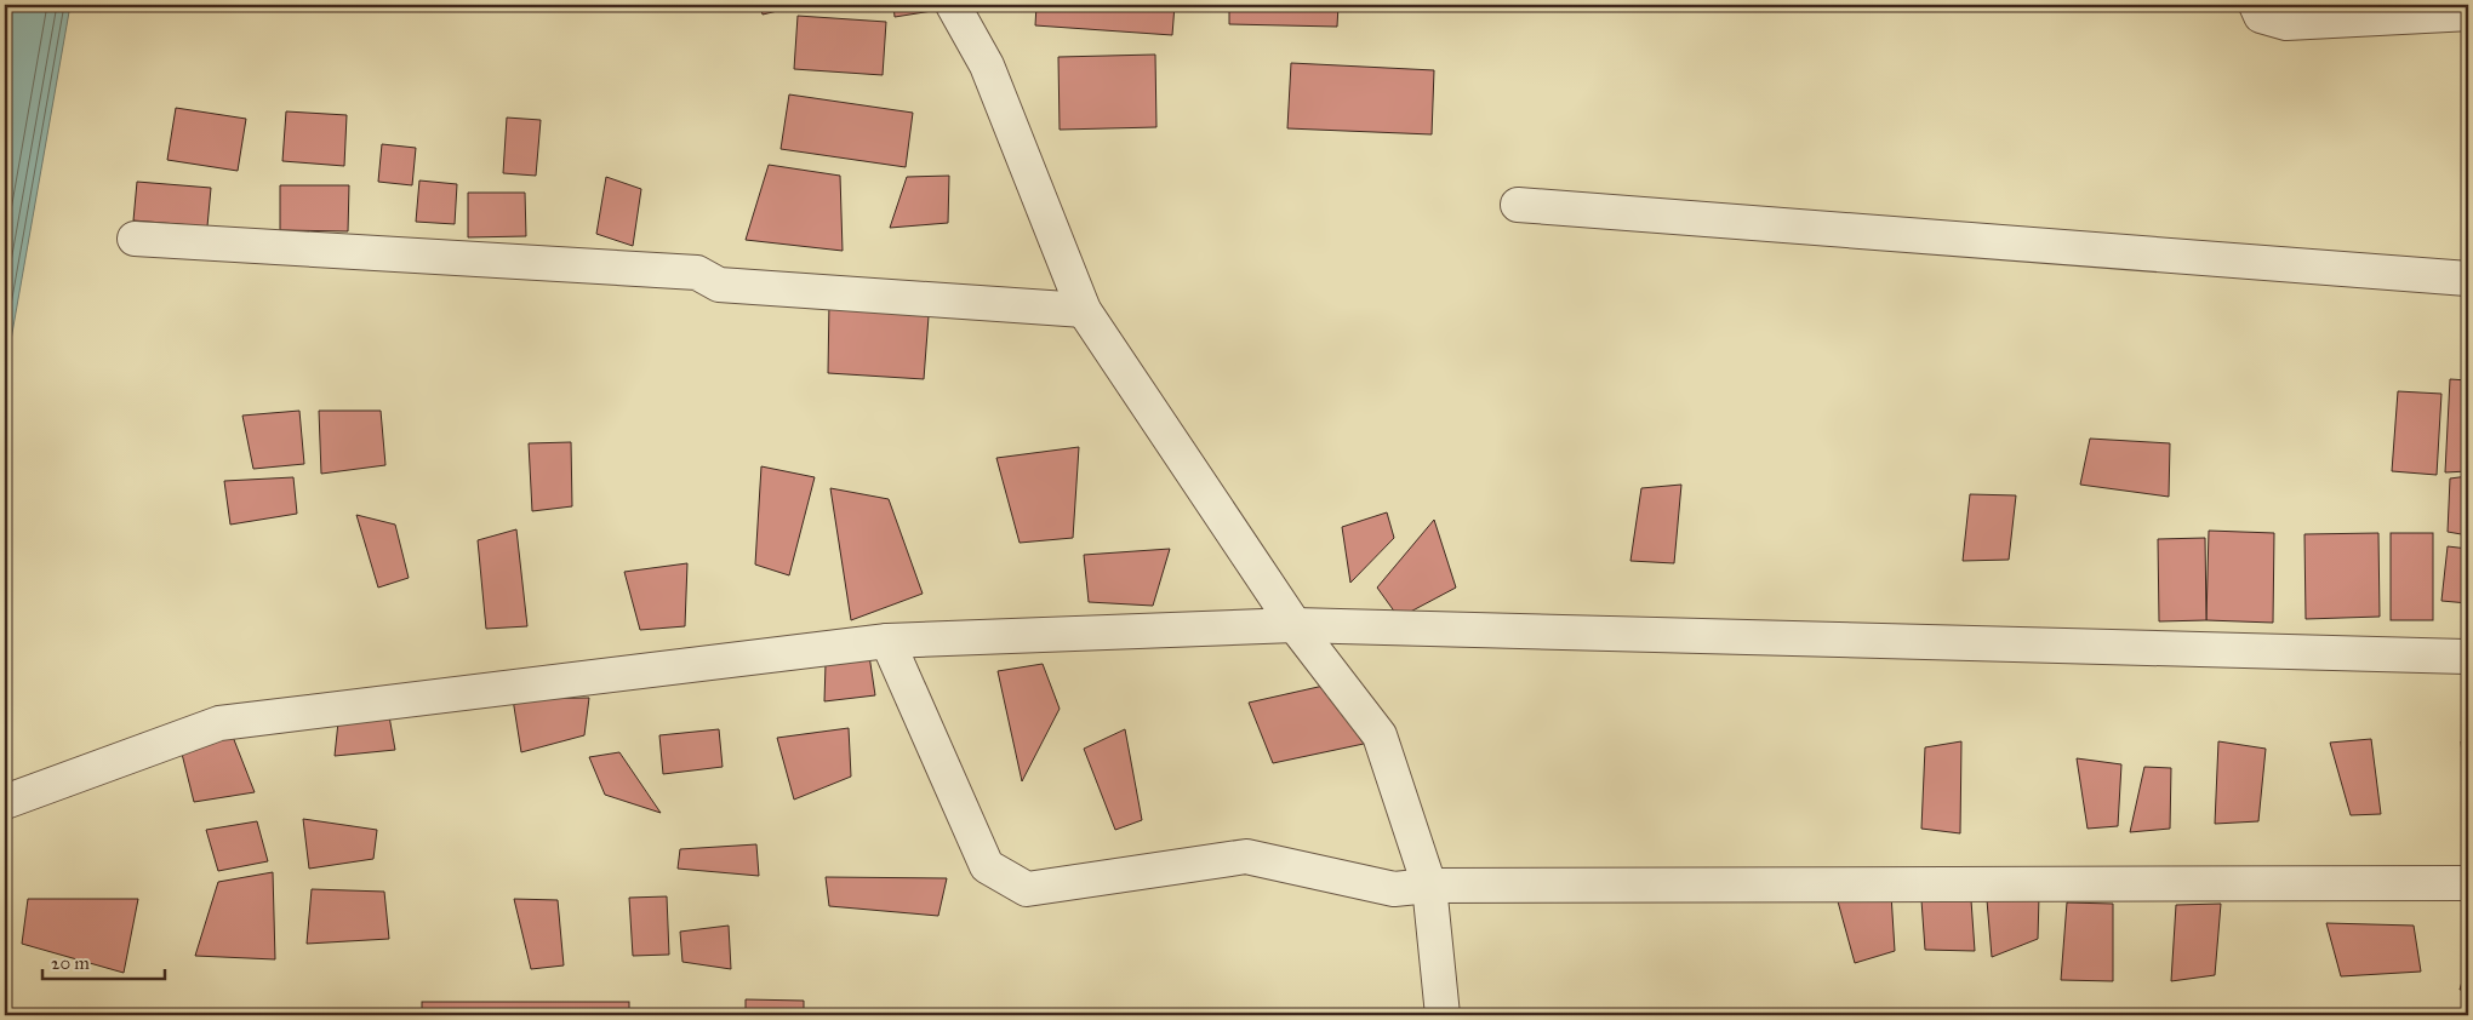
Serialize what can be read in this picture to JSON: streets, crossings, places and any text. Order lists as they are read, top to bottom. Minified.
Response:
{"scale_bar":"20 m"}
